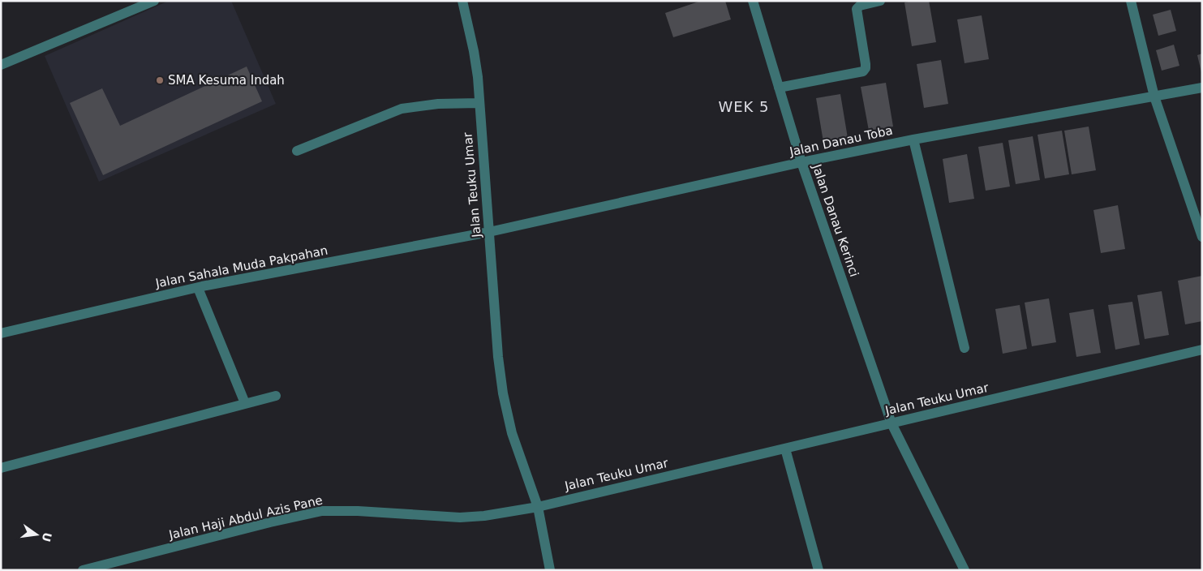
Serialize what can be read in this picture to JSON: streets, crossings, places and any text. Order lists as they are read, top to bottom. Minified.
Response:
{"streets":{"street":["Jalan Danau Toba","Jalan Teuku Umar","Jalan Danau Kerinci","Jalan Sahala Muda Pakpahan","Jalan Haji Abdul Azis Pane"]},"crossings":[["Jalan Danau Toba","Jalan Teuku Umar"],["Jalan Danau Toba","Jalan Danau Kerinci"],["Jalan Danau Toba","Jalan Sahala Muda Pakpahan"],["Jalan Teuku Umar","Jalan Danau Kerinci"],["Jalan Teuku Umar","Jalan Sahala Muda Pakpahan"],["Jalan Teuku Umar","Jalan Haji Abdul Azis Pane"]],"districts":["WEK 5"],"places":["SMA Kesuma Indah"],"north":"right"}
